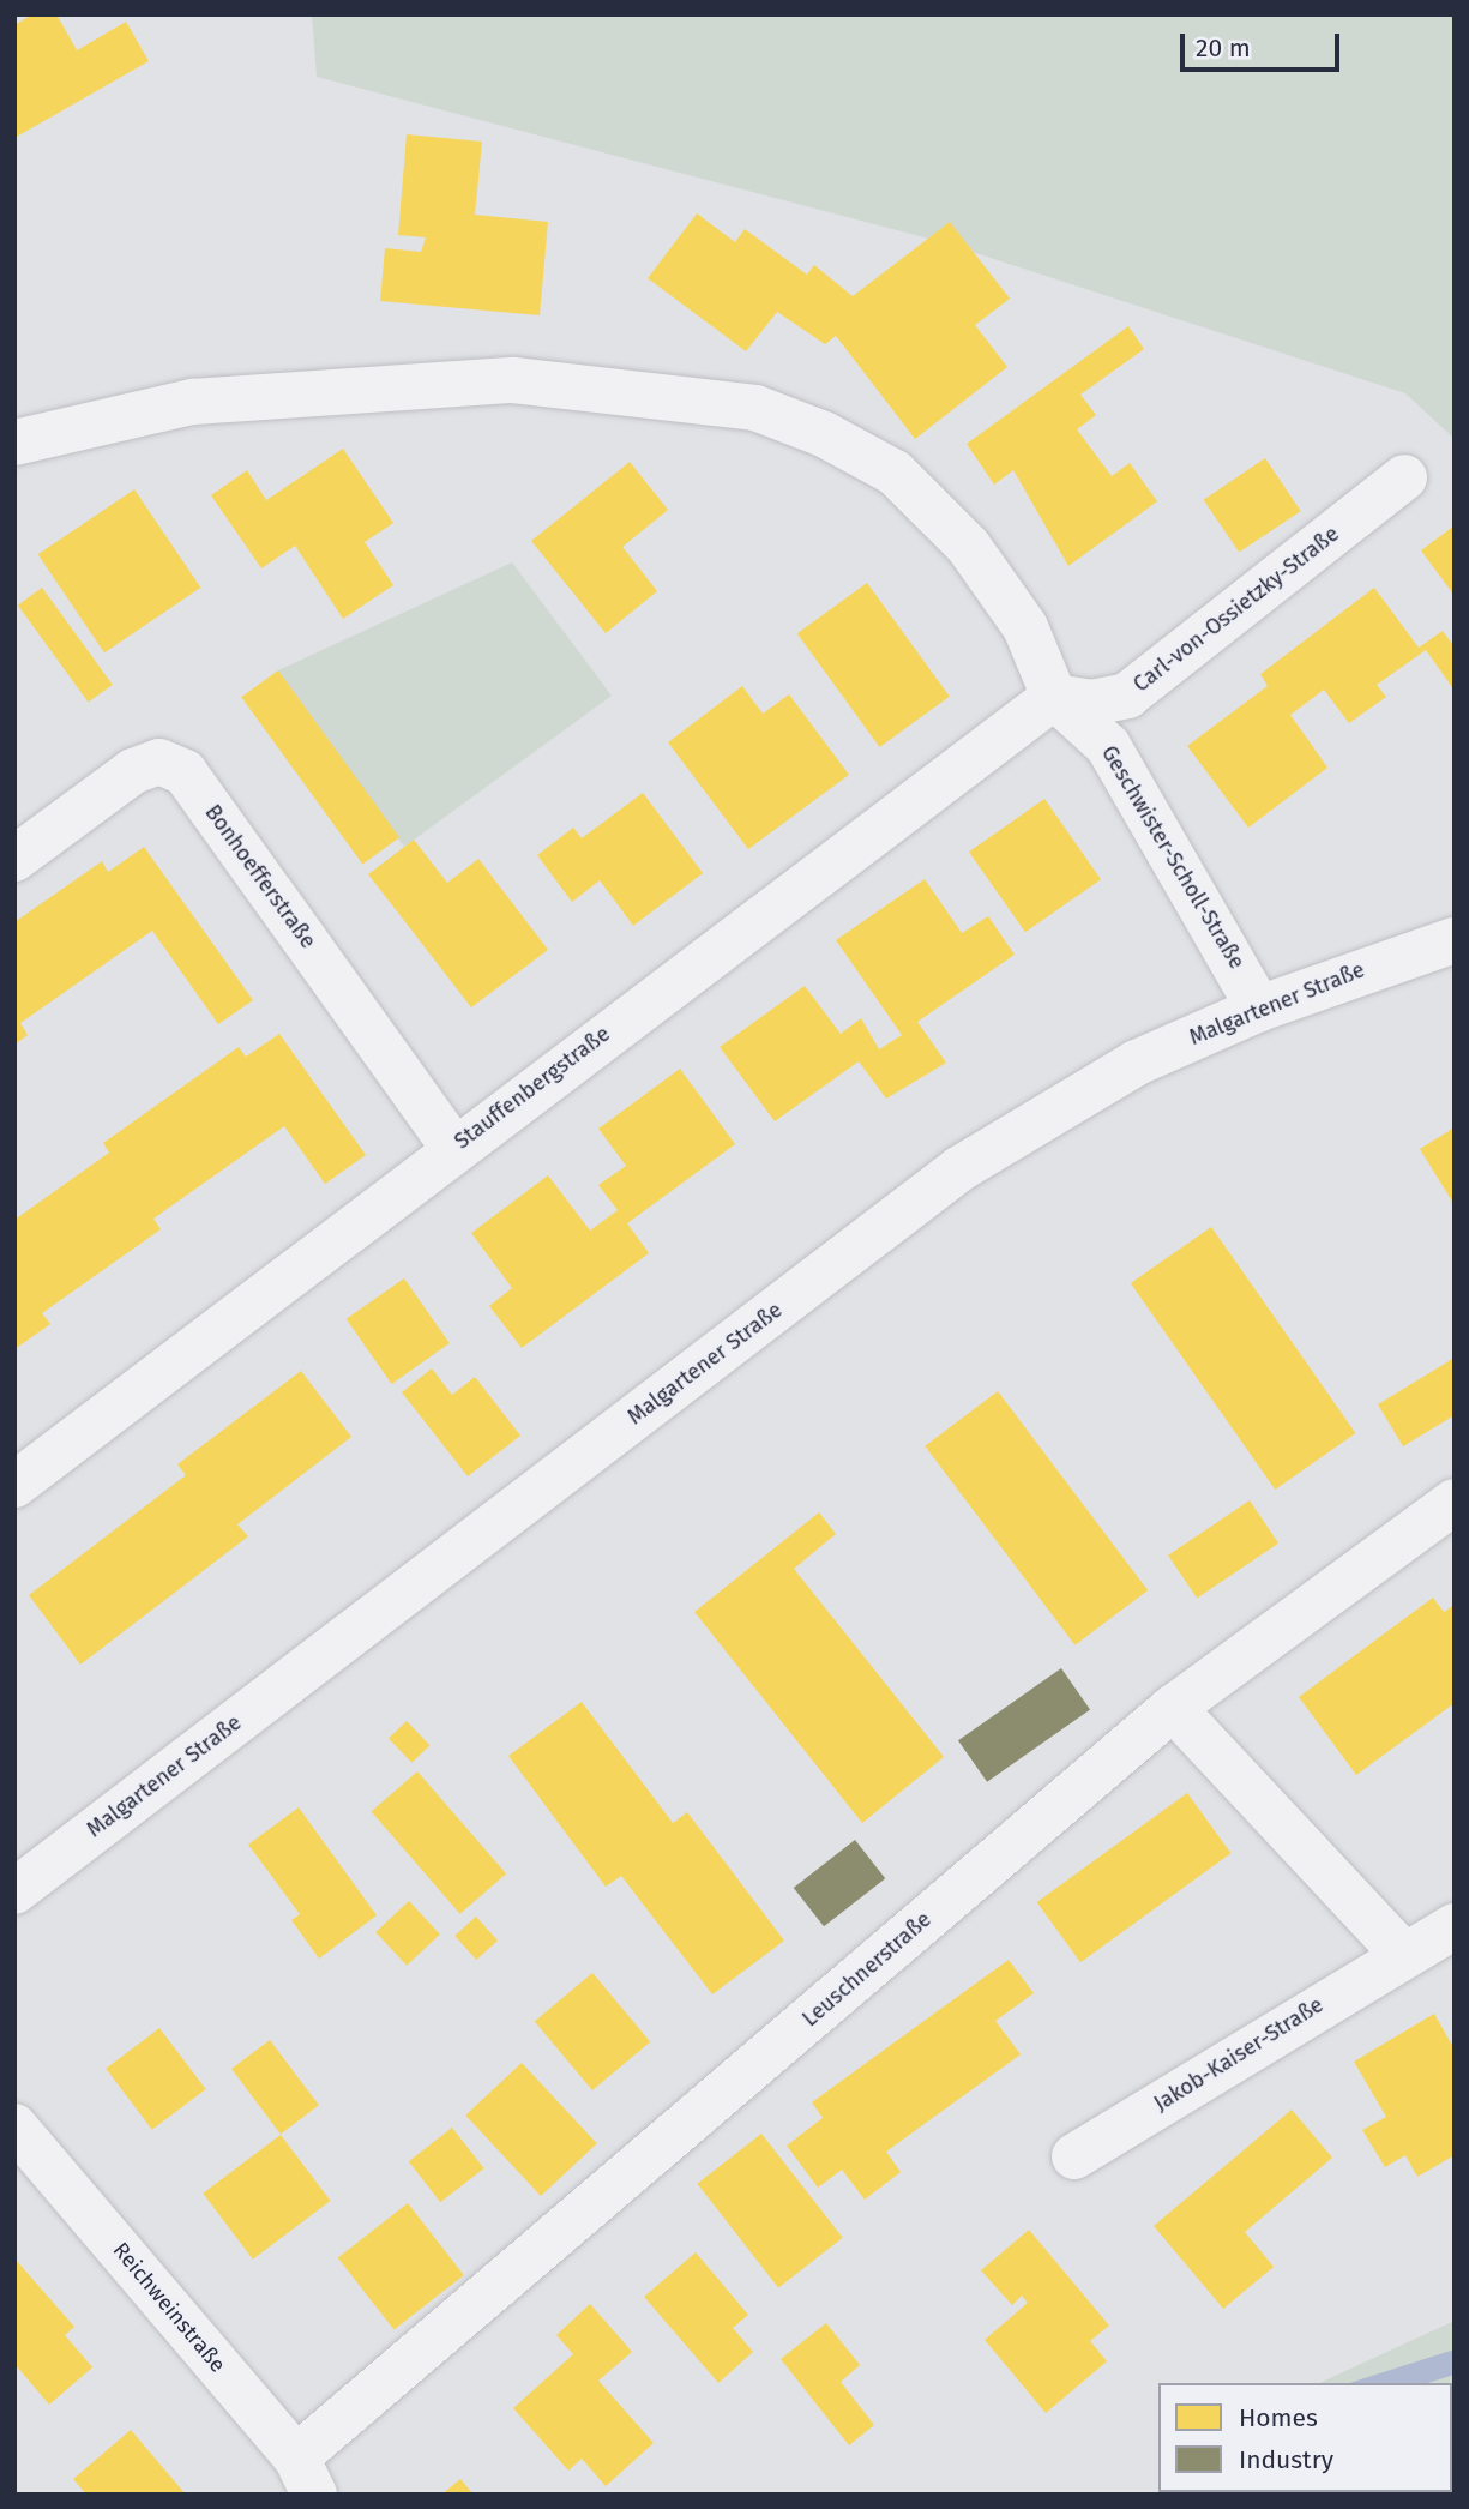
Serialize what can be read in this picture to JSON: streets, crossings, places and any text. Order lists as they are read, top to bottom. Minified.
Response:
{"streets":{"street":["Carl-von-Ossietzky-Straße","Geschwister-Scholl-Straße","Bonhoefferstraße","Malgartener Straße","Stauffenbergstraße","Leuschnerstraße","Jakob-Kaiser-Straße","Reichweinstraße"]},"crossings":[["Carl-von-Ossietzky-Straße","Geschwister-Scholl-Straße"],["Carl-von-Ossietzky-Straße","Stauffenbergstraße"],["Geschwister-Scholl-Straße","Malgartener Straße"],["Geschwister-Scholl-Straße","Stauffenbergstraße"],["Bonhoefferstraße","Stauffenbergstraße"],["Leuschnerstraße","Reichweinstraße"]],"legend":["Homes","Industry"],"scale_bar":"20 m"}
